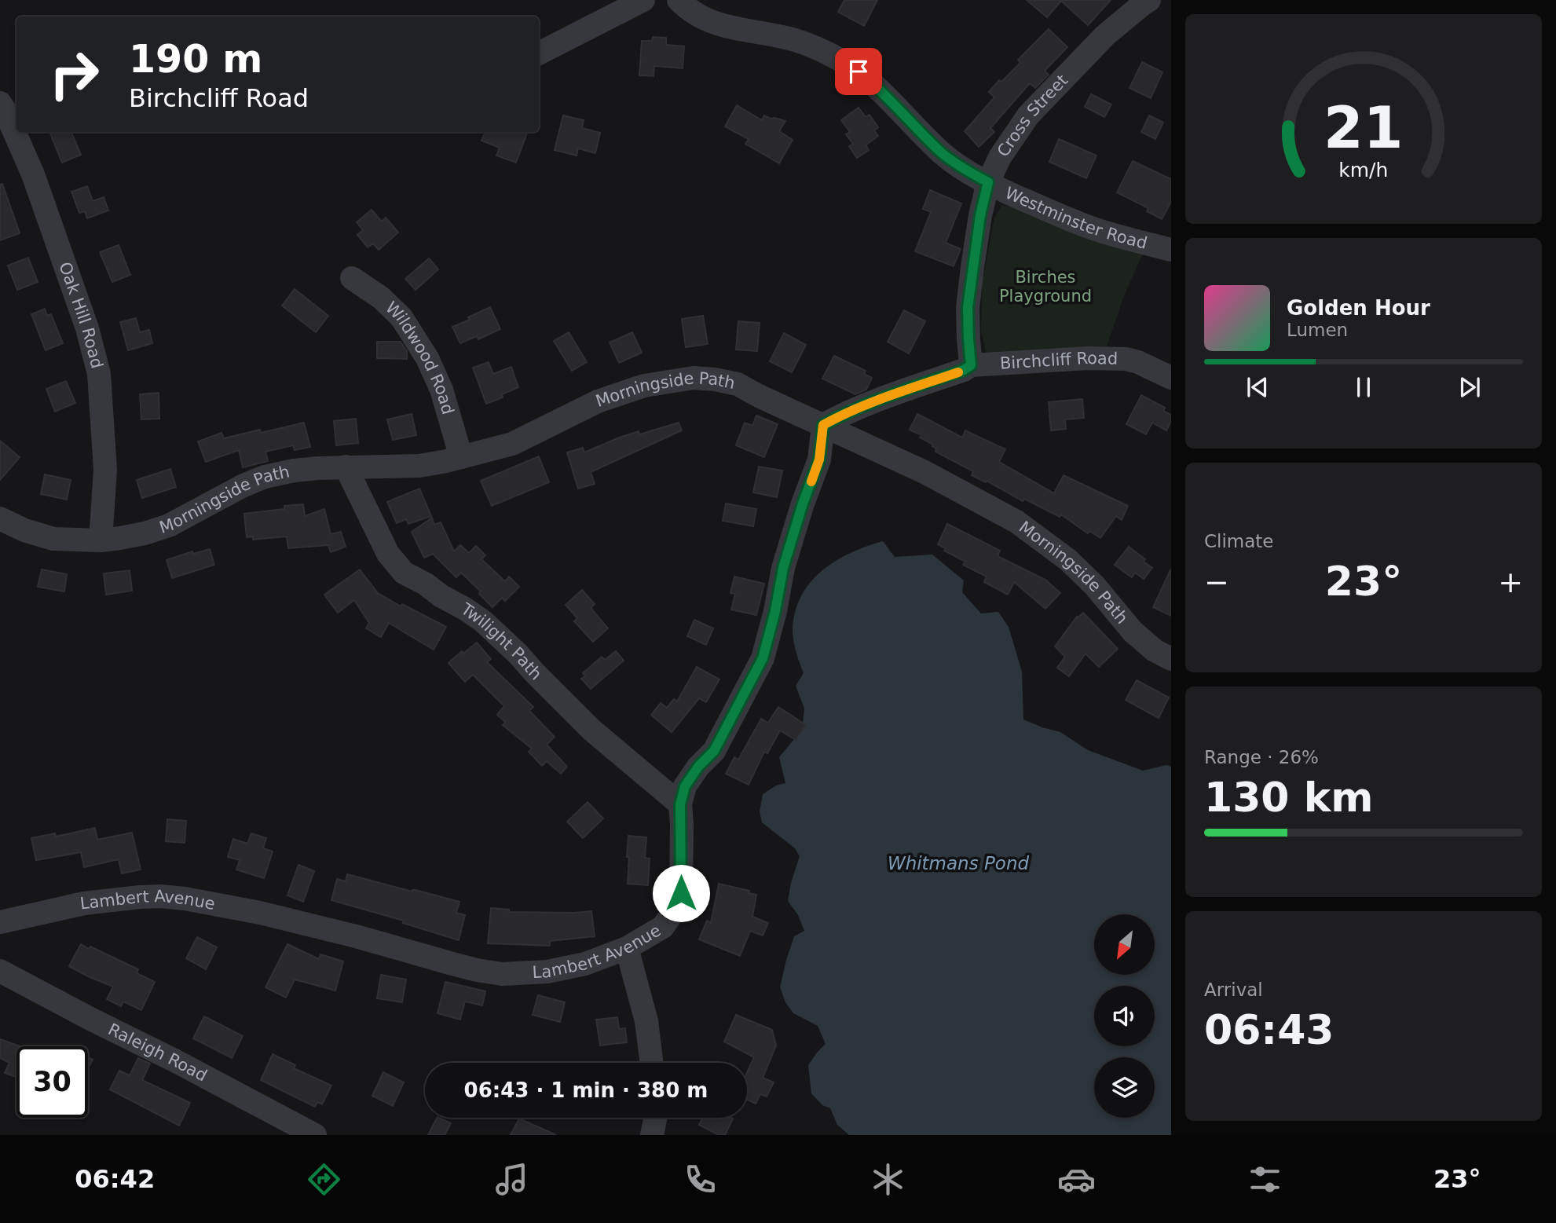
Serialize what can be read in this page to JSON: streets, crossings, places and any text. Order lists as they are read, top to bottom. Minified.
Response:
{"streets":{"street":["Cross Street","Westminster Road","Oak Hill Road","Wildwood Road","Birchcliff Road","Morningside Path","Twilight Path","Lambert Avenue","Raleigh Road"]},"crossings":[["Cross Street","Westminster Road"],["Cross Street","Birchcliff Road"],["Oak Hill Road","Morningside Path"],["Wildwood Road","Morningside Path"],["Birchcliff Road","Morningside Path"],["Birchcliff Road","Lambert Avenue"],["Morningside Path","Twilight Path"],["Morningside Path","Lambert Avenue"],["Twilight Path","Lambert Avenue"]],"water":["Whitmans Pond"],"parks":["Birches Playground"],"north":"bottom left","page":{"turn":["190 m","Birchcliff Road"],"song":["Golden Hour","Lumen"],"tile":["Climate",["Range · 26%","130 km"],["Arrival","06:43"]],"heat":["−","23°","+"],"limit":"30","trip":"06:43 · 1 min · 380 m","tabs":["06:42","23°"],"gauge":["21","km/h"]}}
